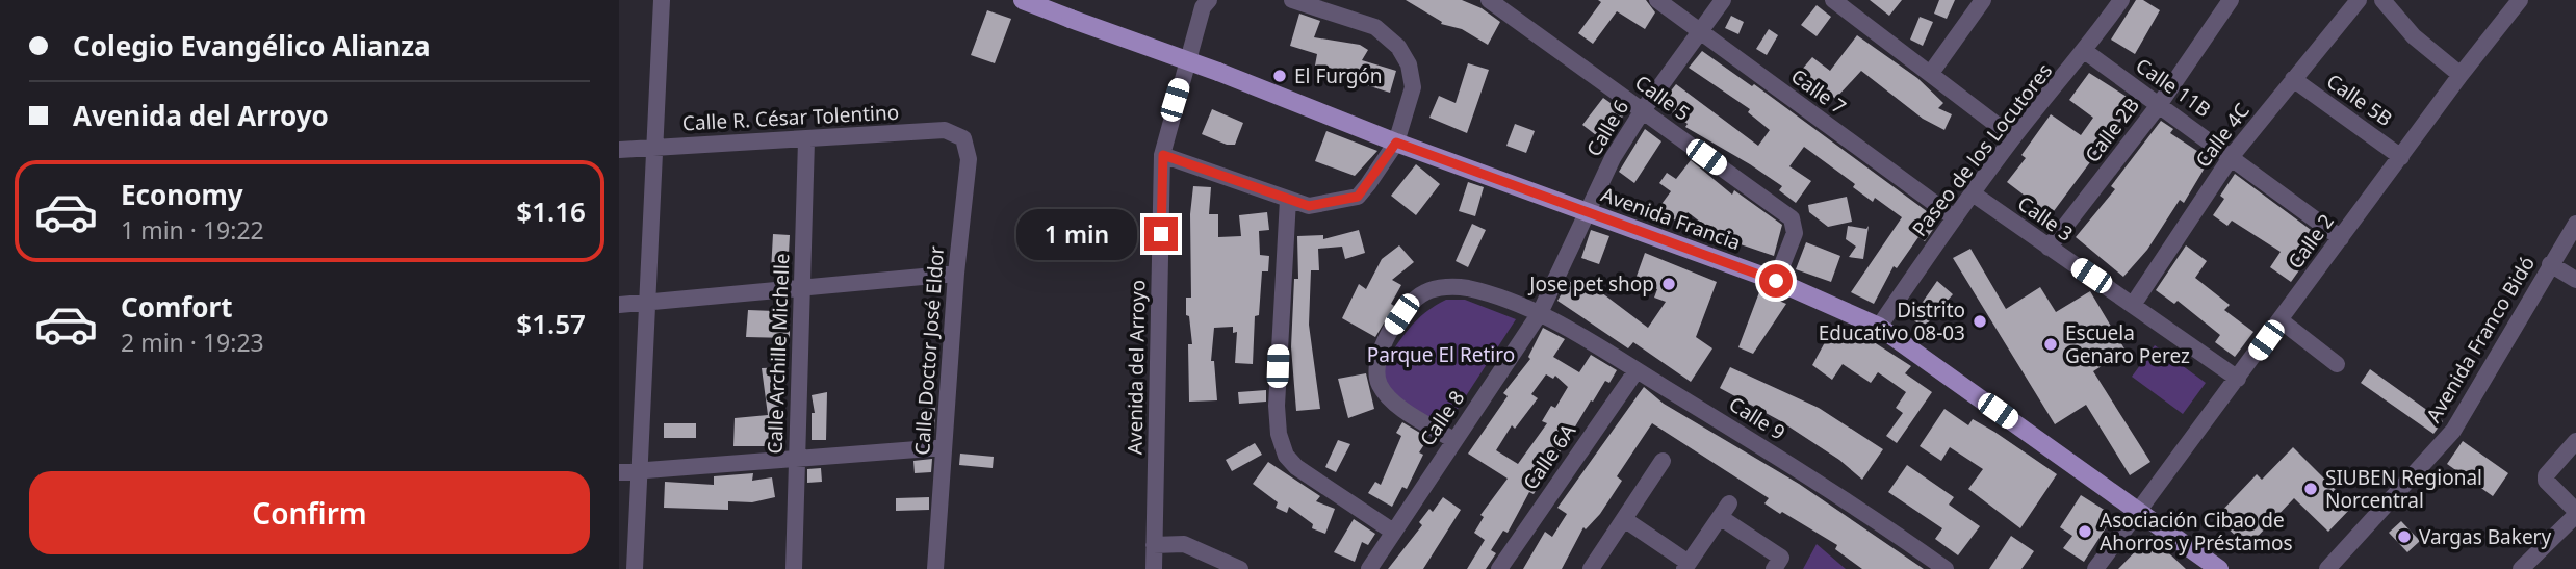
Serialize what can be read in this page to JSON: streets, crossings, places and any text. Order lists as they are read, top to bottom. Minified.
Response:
{"streets":{"main road":["Avenida Francia"],"street":["Calle 11B","Calle 7","Calle 5","Calle 5B","Calle R. César Tolentino","Calle 6","Calle 2B","Calle 4C","Paseo de los Locutores","Calle 3","Calle 2","Avenida Franco Bidó","Calle Doctor José Eldor","Calle Archille Michelle","Avenida del Arroyo","Calle 8","Calle 9","Calle 6A"]},"crossings":[["Calle 11B","Calle 2B"],["Calle 11B","Calle 4C"],["Calle 11B","Paseo de los Locutores"],["Calle 11B","Calle 2"],["Calle 7","Calle 6"],["Calle 7","Paseo de los Locutores"],["Calle 5","Calle 6"],["Calle 5","Avenida Francia"],["Calle 5B","Calle 4C"],["Calle 5B","Calle 2"],["Calle R. César Tolentino","Calle Doctor José Eldor"],["Calle R. César Tolentino","Calle Archille Michelle"],["Calle 6","Avenida Francia"],["Calle 6","Calle 8"],["Calle 2B","Calle 3"],["Calle 4C","Calle 3"],["Paseo de los Locutores","Avenida Francia"],["Paseo de los Locutores","Calle 3"],["Avenida Francia","Calle 2"],["Avenida Francia","Calle 8"],["Calle 3","Calle 2"],["Calle 8","Calle 9"],["Calle 9","Calle 6A"]],"parks":["Parque El Retiro"],"places":["El Furgón","Jose pet shop","Distrito Educativo 08-03","Escuela Genaro Perez","SIUBEN Regional Norcentral","Asociación Cibao de Ahorros y Préstamos","Vargas Bakery"],"page":{"banner":["Colegio Evangélico Alianza","Avenida del Arroyo"],"list":[{"name":"Economy","note":"1 min · 19:22","value":"$1.16"},{"name":"Comfort","note":"2 min · 19:23","value":"$1.57"}],"bubble":"1 min","buttons":"Confirm"}}
